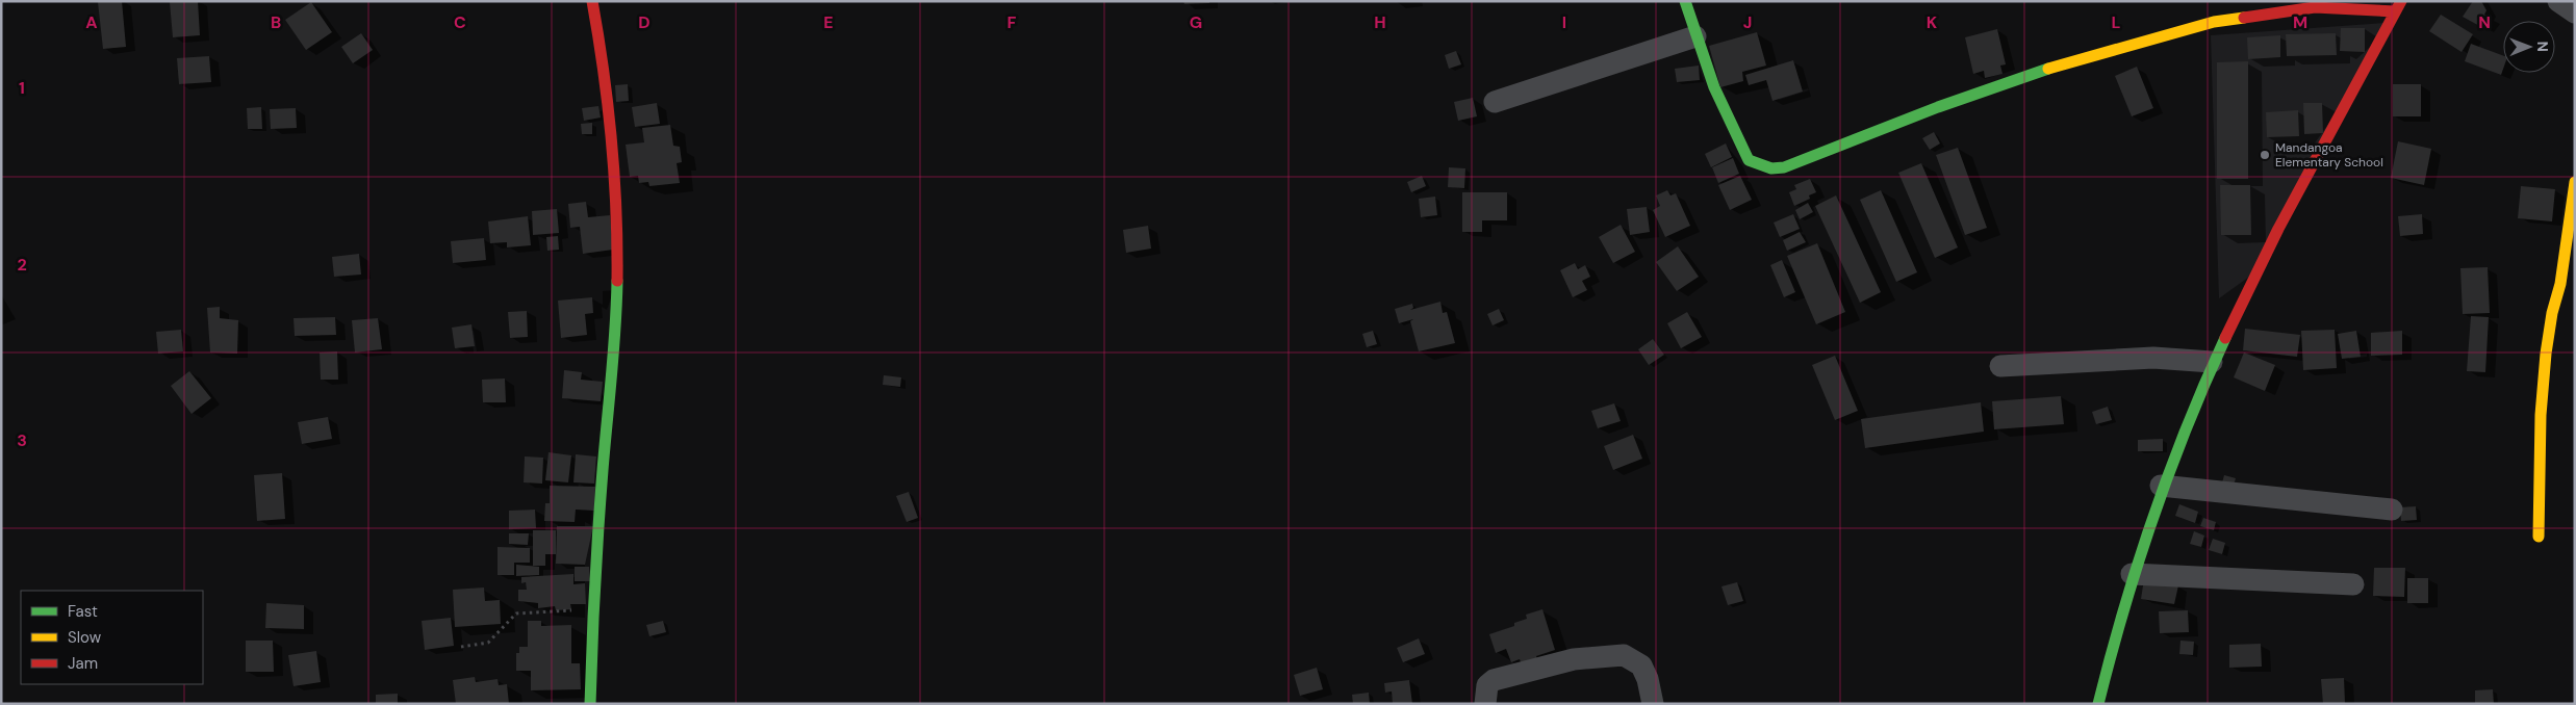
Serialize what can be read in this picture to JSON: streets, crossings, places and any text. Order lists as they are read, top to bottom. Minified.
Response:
{"places":["Mandangoa Elementary School"],"legend":["Fast","Slow","Jam"],"north":"right","grid":{"columns":["A","B","C","D","E","F","G","H","I","J","K","L","M","N"],"rows":["1","2","3"]}}
